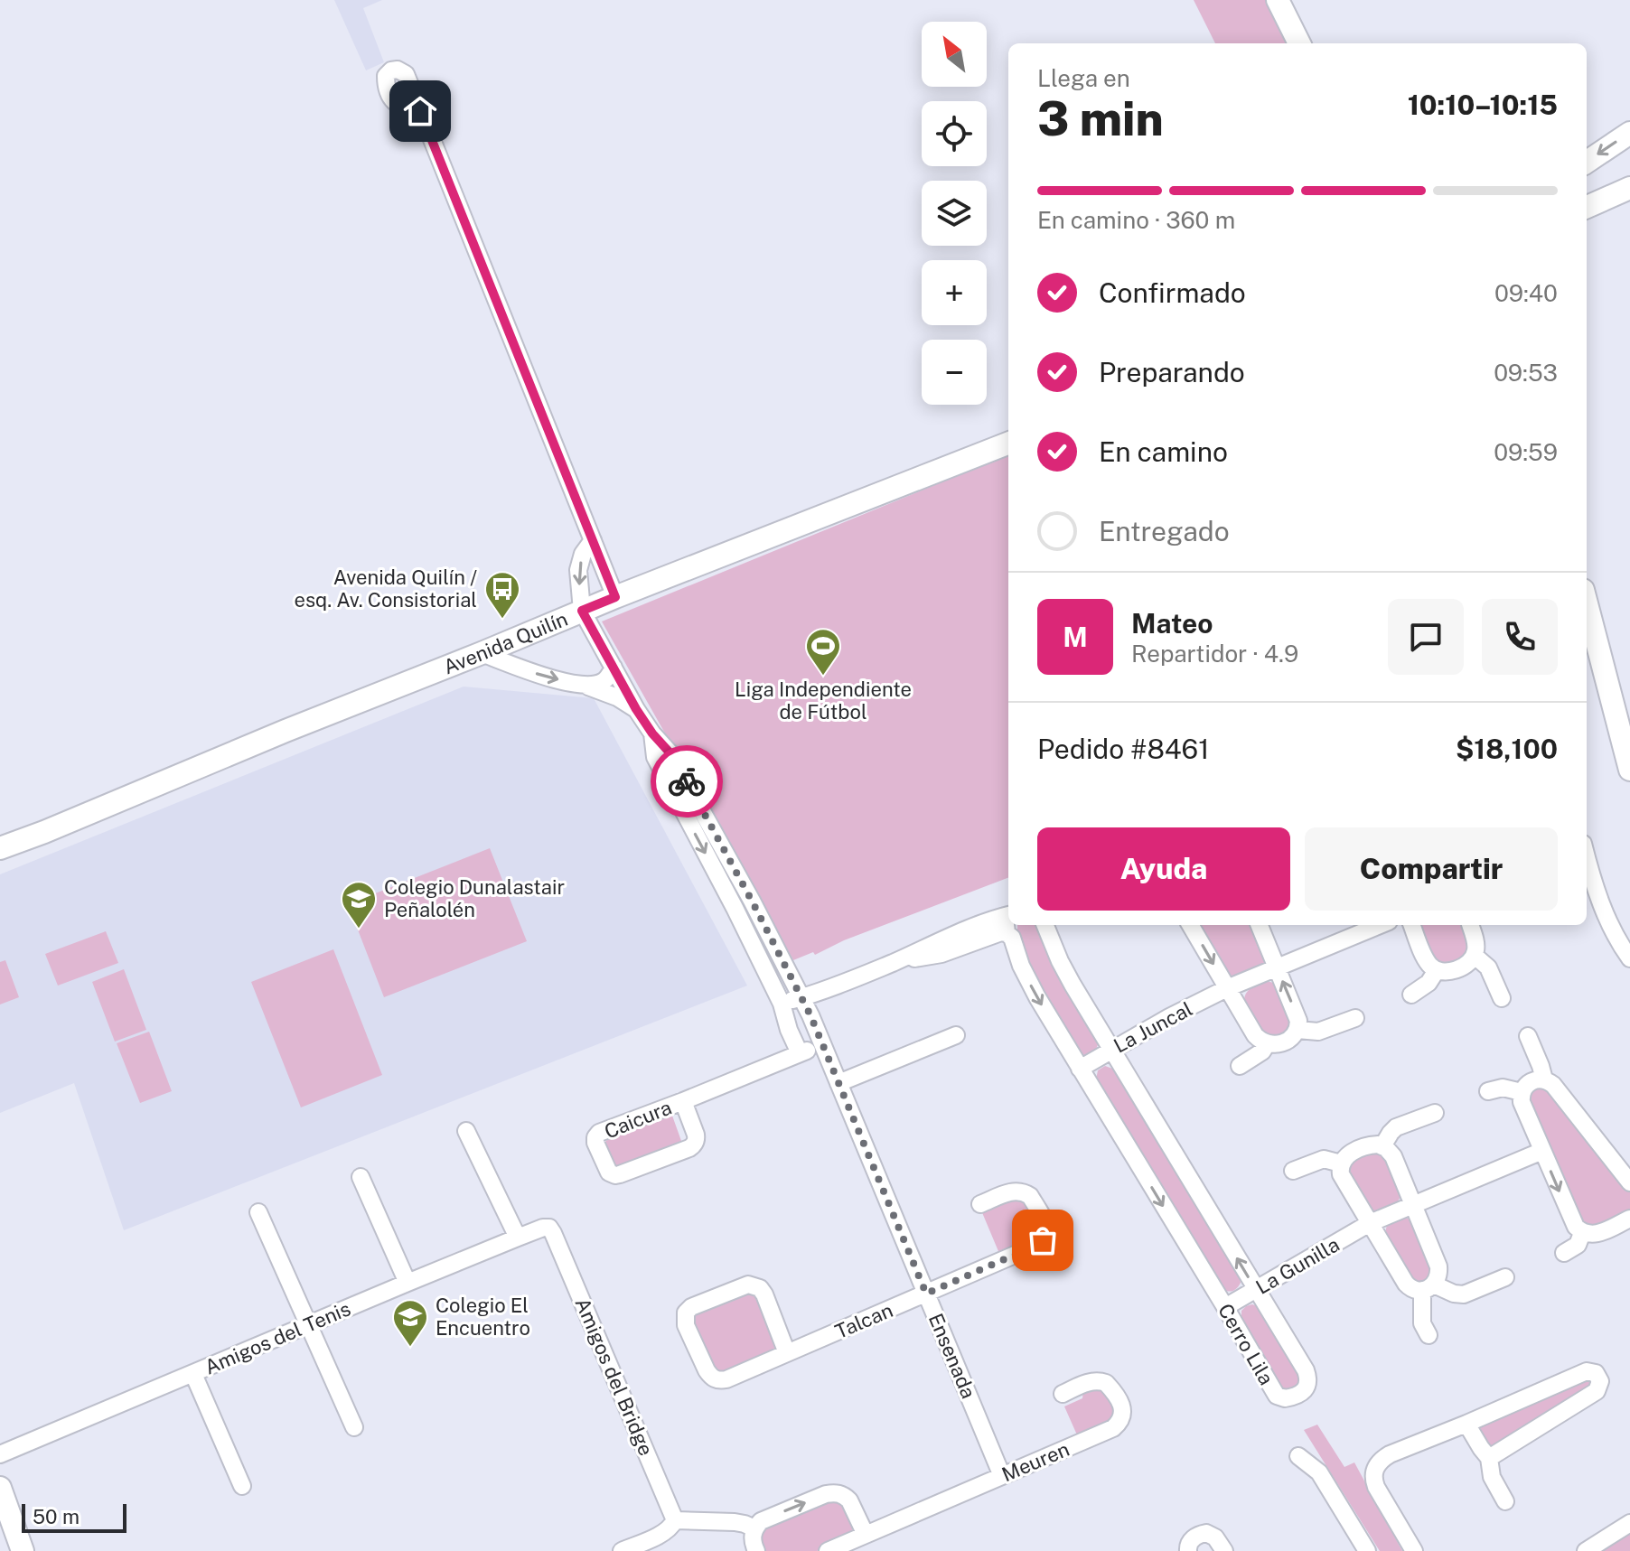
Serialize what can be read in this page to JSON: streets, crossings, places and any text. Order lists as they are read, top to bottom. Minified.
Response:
{"streets":{"street":["Avenida Quilín","La Juncal","Caicura","La Gunilla","Talcan","Amigos del Tenis","Cerro Lila","Ensenada","Amigos del Bridge","Meuren"]},"crossings":[["Avenida Quilín","Ensenada"],["La Juncal","Cerro Lila"],["Caicura","Ensenada"],["La Gunilla","Cerro Lila"],["Talcan","Ensenada"],["Amigos del Tenis","Amigos del Bridge"],["Ensenada","Meuren"]],"places":{"bus stop":["Avenida Quilín / esq. Av. Consistorial"],"sports":["Liga Independiente de Fútbol"],"school or university":["Colegio Dunalastair Peñalolén","Colegio El Encuentro"]},"scale_bar":"50 m","north":"top left","page":{"map_buttons":["+","−"],"heading":["3 min","Llega en","10:10–10:15"],"panel":["Mateo","Repartidor · 4.9","Pedido #8461","$18,100"],"bar":"En camino · 360 m","list":[["Confirmado","09:40"],["Preparando","09:53"],["En camino","09:59"],"Entregado"],"round":"M","buttons":["Ayuda","Compartir"],"scale":"50 m"}}
